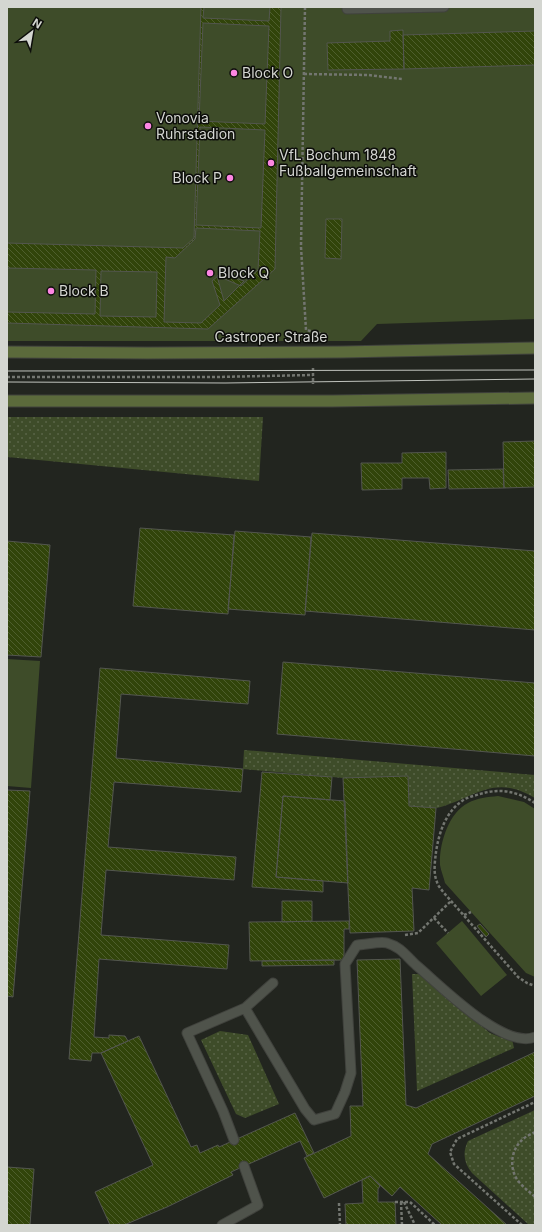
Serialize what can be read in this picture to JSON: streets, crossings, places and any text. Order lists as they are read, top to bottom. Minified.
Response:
{"streets":{"main road":["Castroper Straße"]},"places":["Block O","Vonovia Ruhrstadion","VfL Bochum 1848 Fußballgemeinschaft","Block P","Block Q","Block B"],"north":"top right"}
